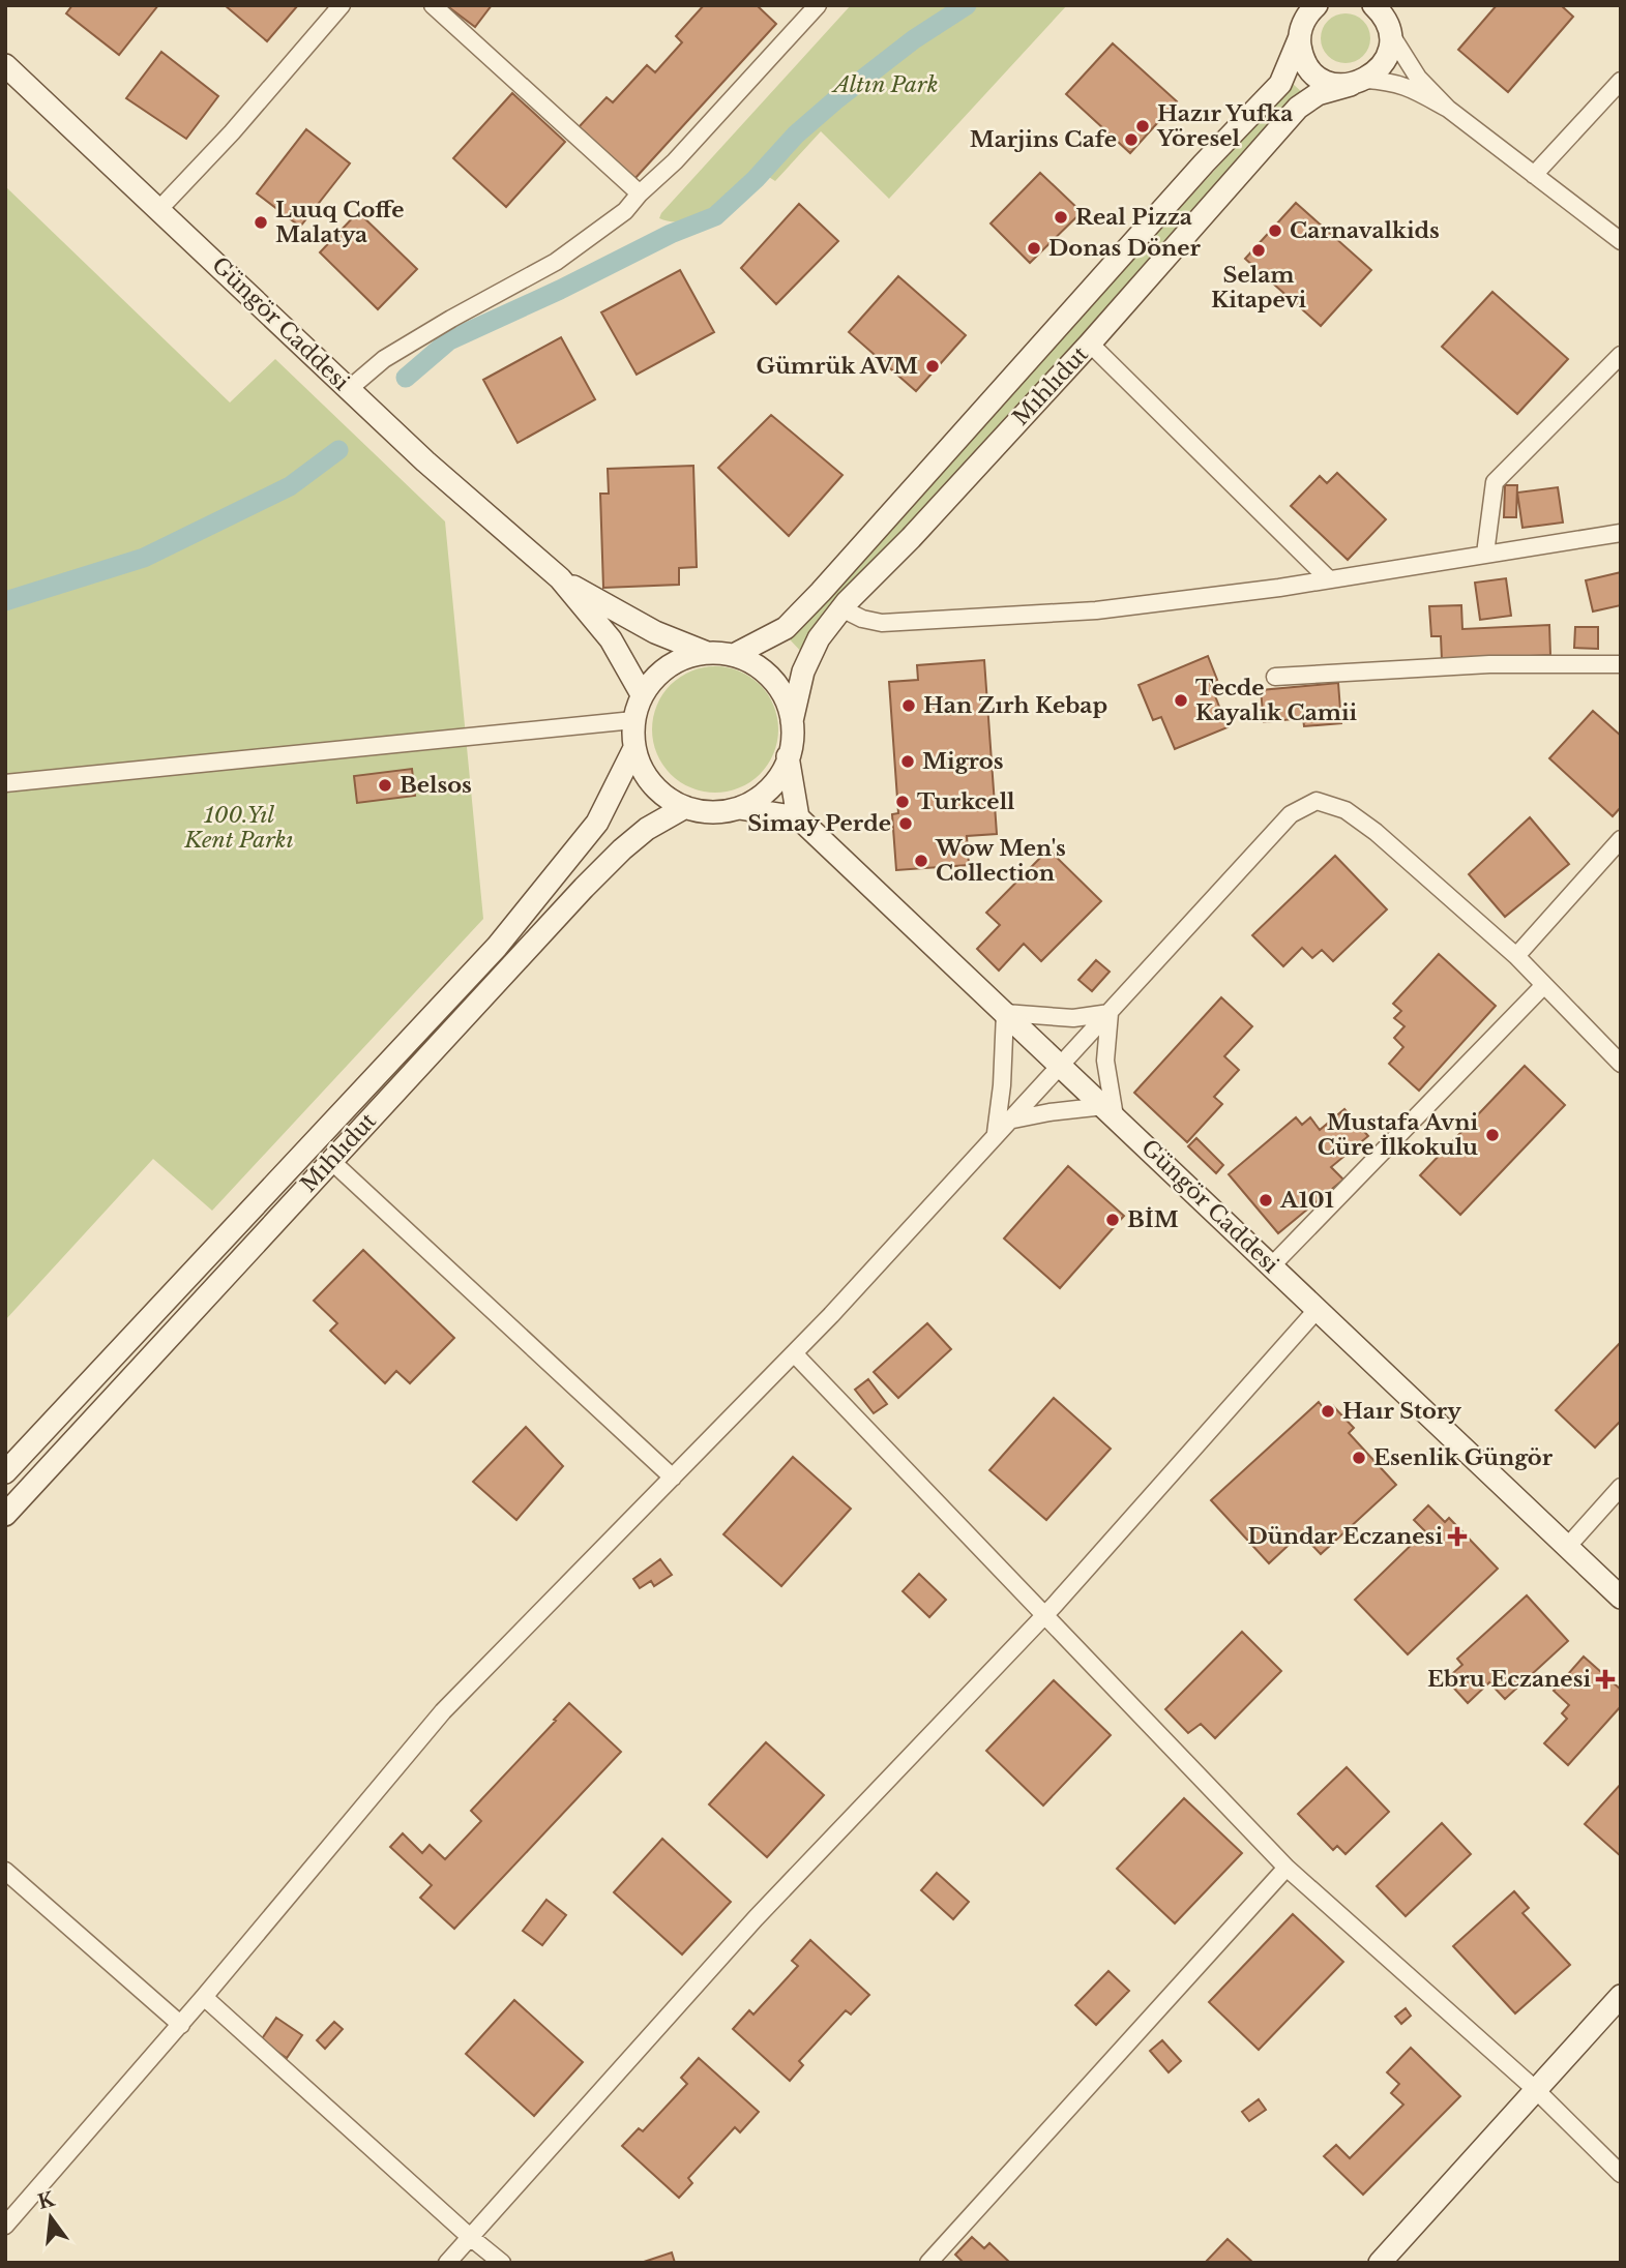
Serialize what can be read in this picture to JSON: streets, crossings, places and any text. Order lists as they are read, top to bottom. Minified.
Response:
{"streets":{"main road":["Güngör Caddesi","Mıhlıdut"]},"parks":["Altın Park","100.Yıl Kent Parkı"],"places":{"other":["Hazır Yufka Yöresel","Marjins Cafe","Real Pizza","Luuq Coffe Malatya","Carnavalkids","Donas Döner","Selam Kitapevi","Gümrük AVM","Tecde Kayalık Camii","Han Zırh Kebap","Migros","Belsos","Turkcell","Simay Perde","Wow Men's Collection","Mustafa Avni Cüre İlkokulu","A101","BİM","Haır Story","Esenlik Güngör"],"health":["Dündar Eczanesi","Ebru Eczanesi"]},"north":"top"}
